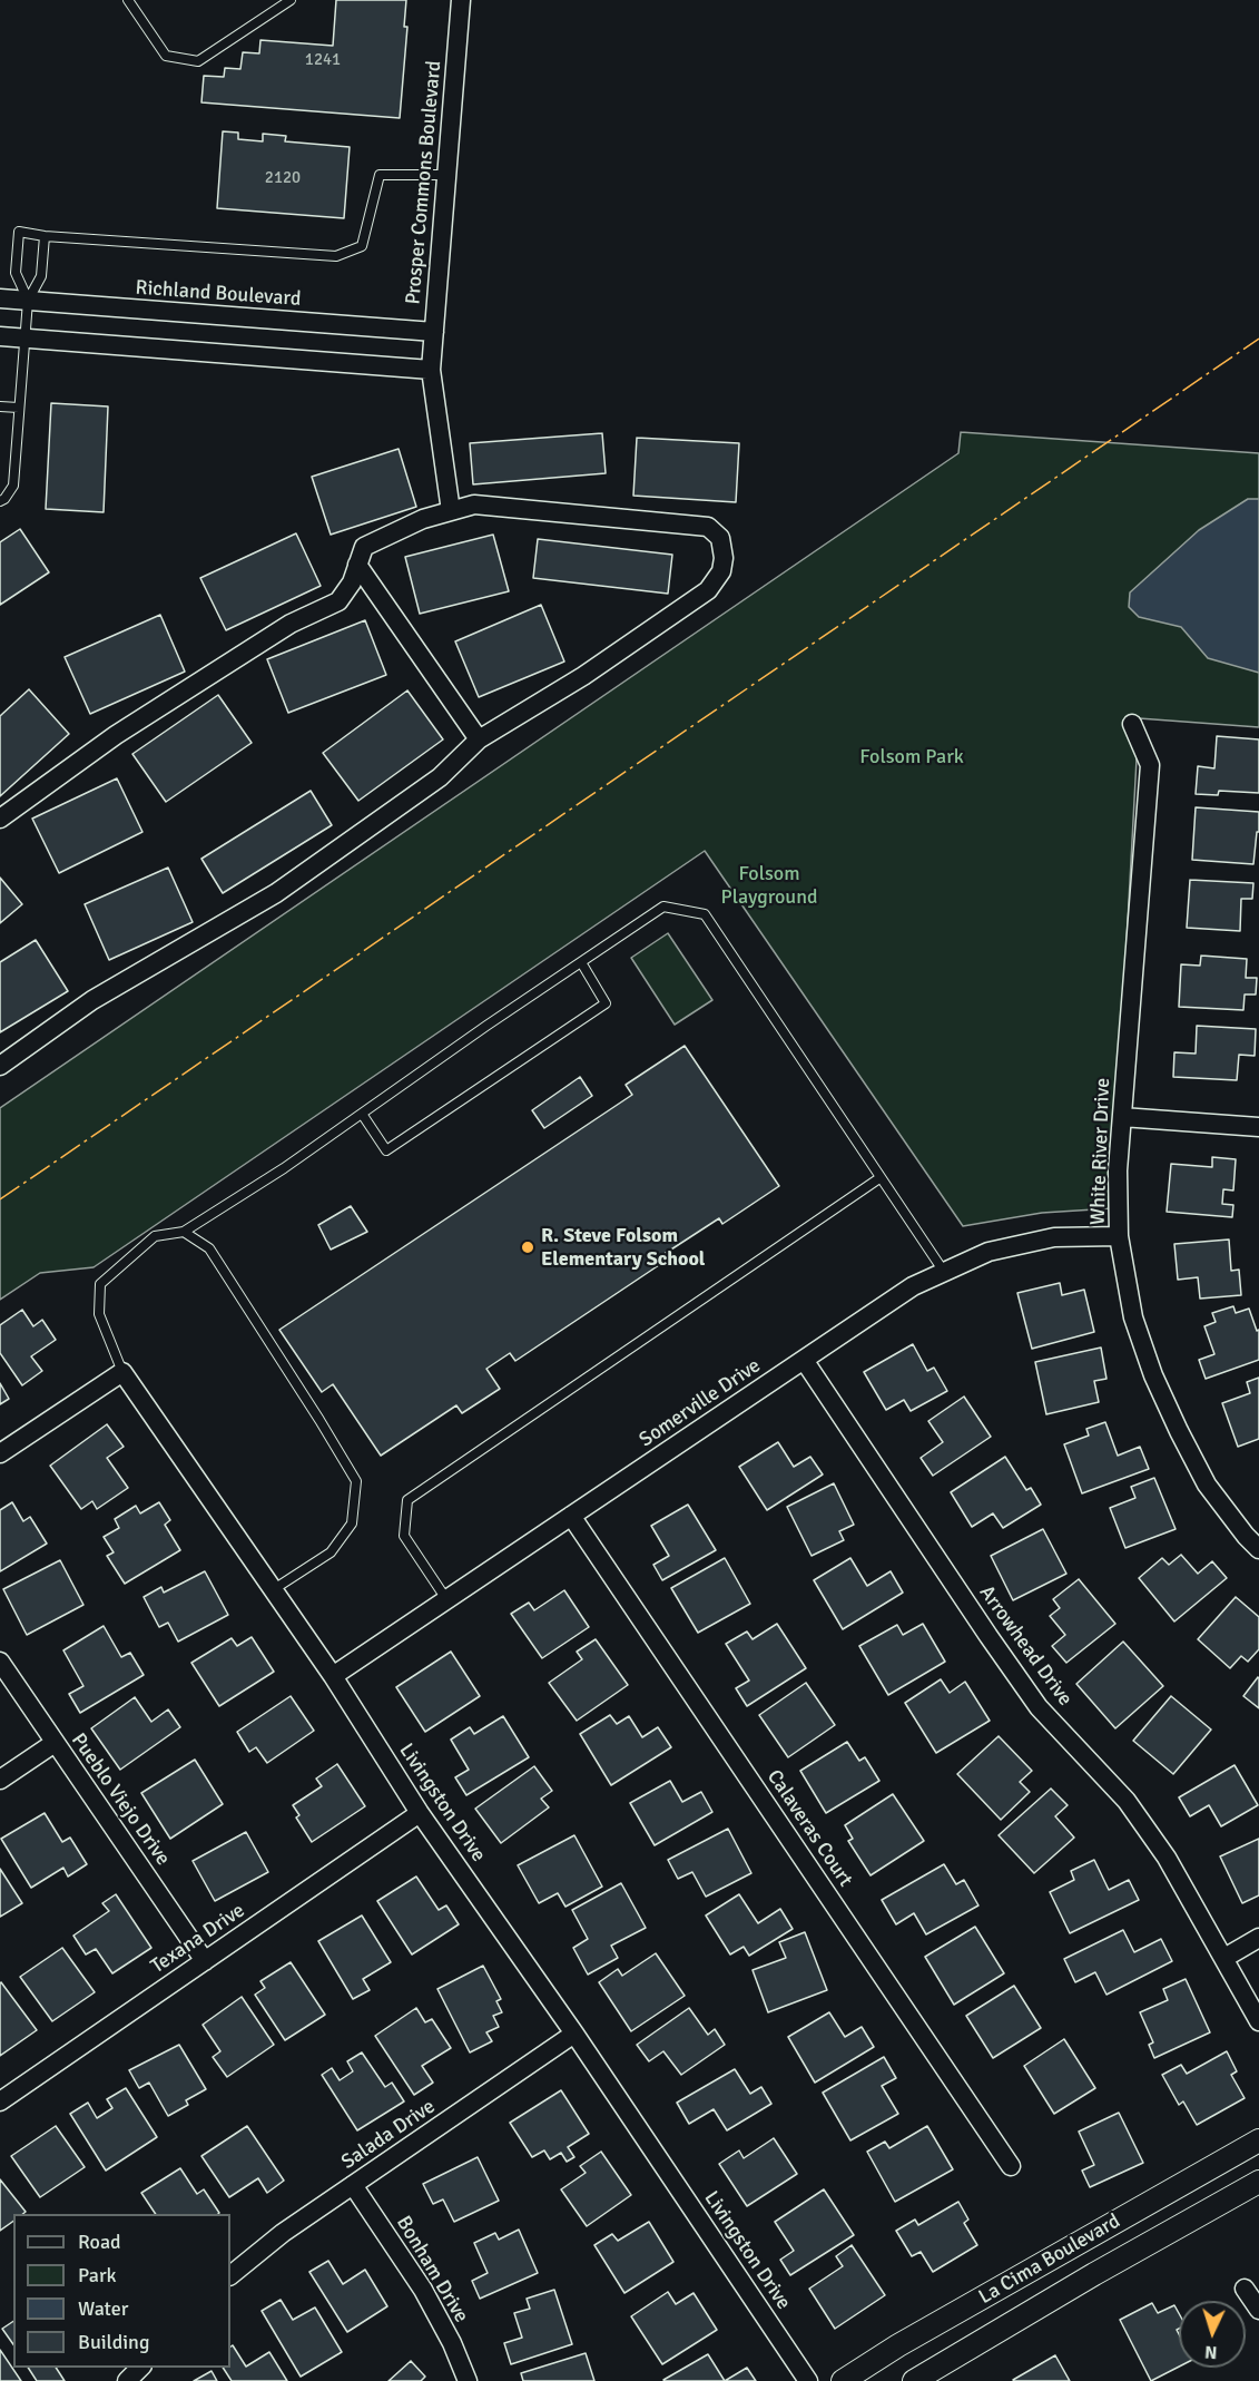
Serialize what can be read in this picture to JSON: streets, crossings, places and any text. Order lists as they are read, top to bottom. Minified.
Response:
{"streets":{"street":["Prosper Commons Boulevard","Richland Boulevard","White River Drive","Somerville Drive","Arrowhead Drive","Pueblo Viejo Drive","Livingston Drive","Calaveras Court","Texana Drive","Salada Drive","La Cima Boulevard","Bonham Drive"]},"crossings":[["Prosper Commons Boulevard","Richland Boulevard"],["White River Drive","Somerville Drive"],["Somerville Drive","Arrowhead Drive"],["Somerville Drive","Livingston Drive"],["Somerville Drive","Calaveras Court"],["Pueblo Viejo Drive","Texana Drive"],["Livingston Drive","Texana Drive"],["Livingston Drive","Salada Drive"],["Salada Drive","Bonham Drive"]],"parks":["Folsom Park","Folsom Playground"],"places":["R. Steve Folsom Elementary School"],"house_numbers":["1241","2120"],"legend":["Road","Park","Water","Building"],"north":"bottom"}
